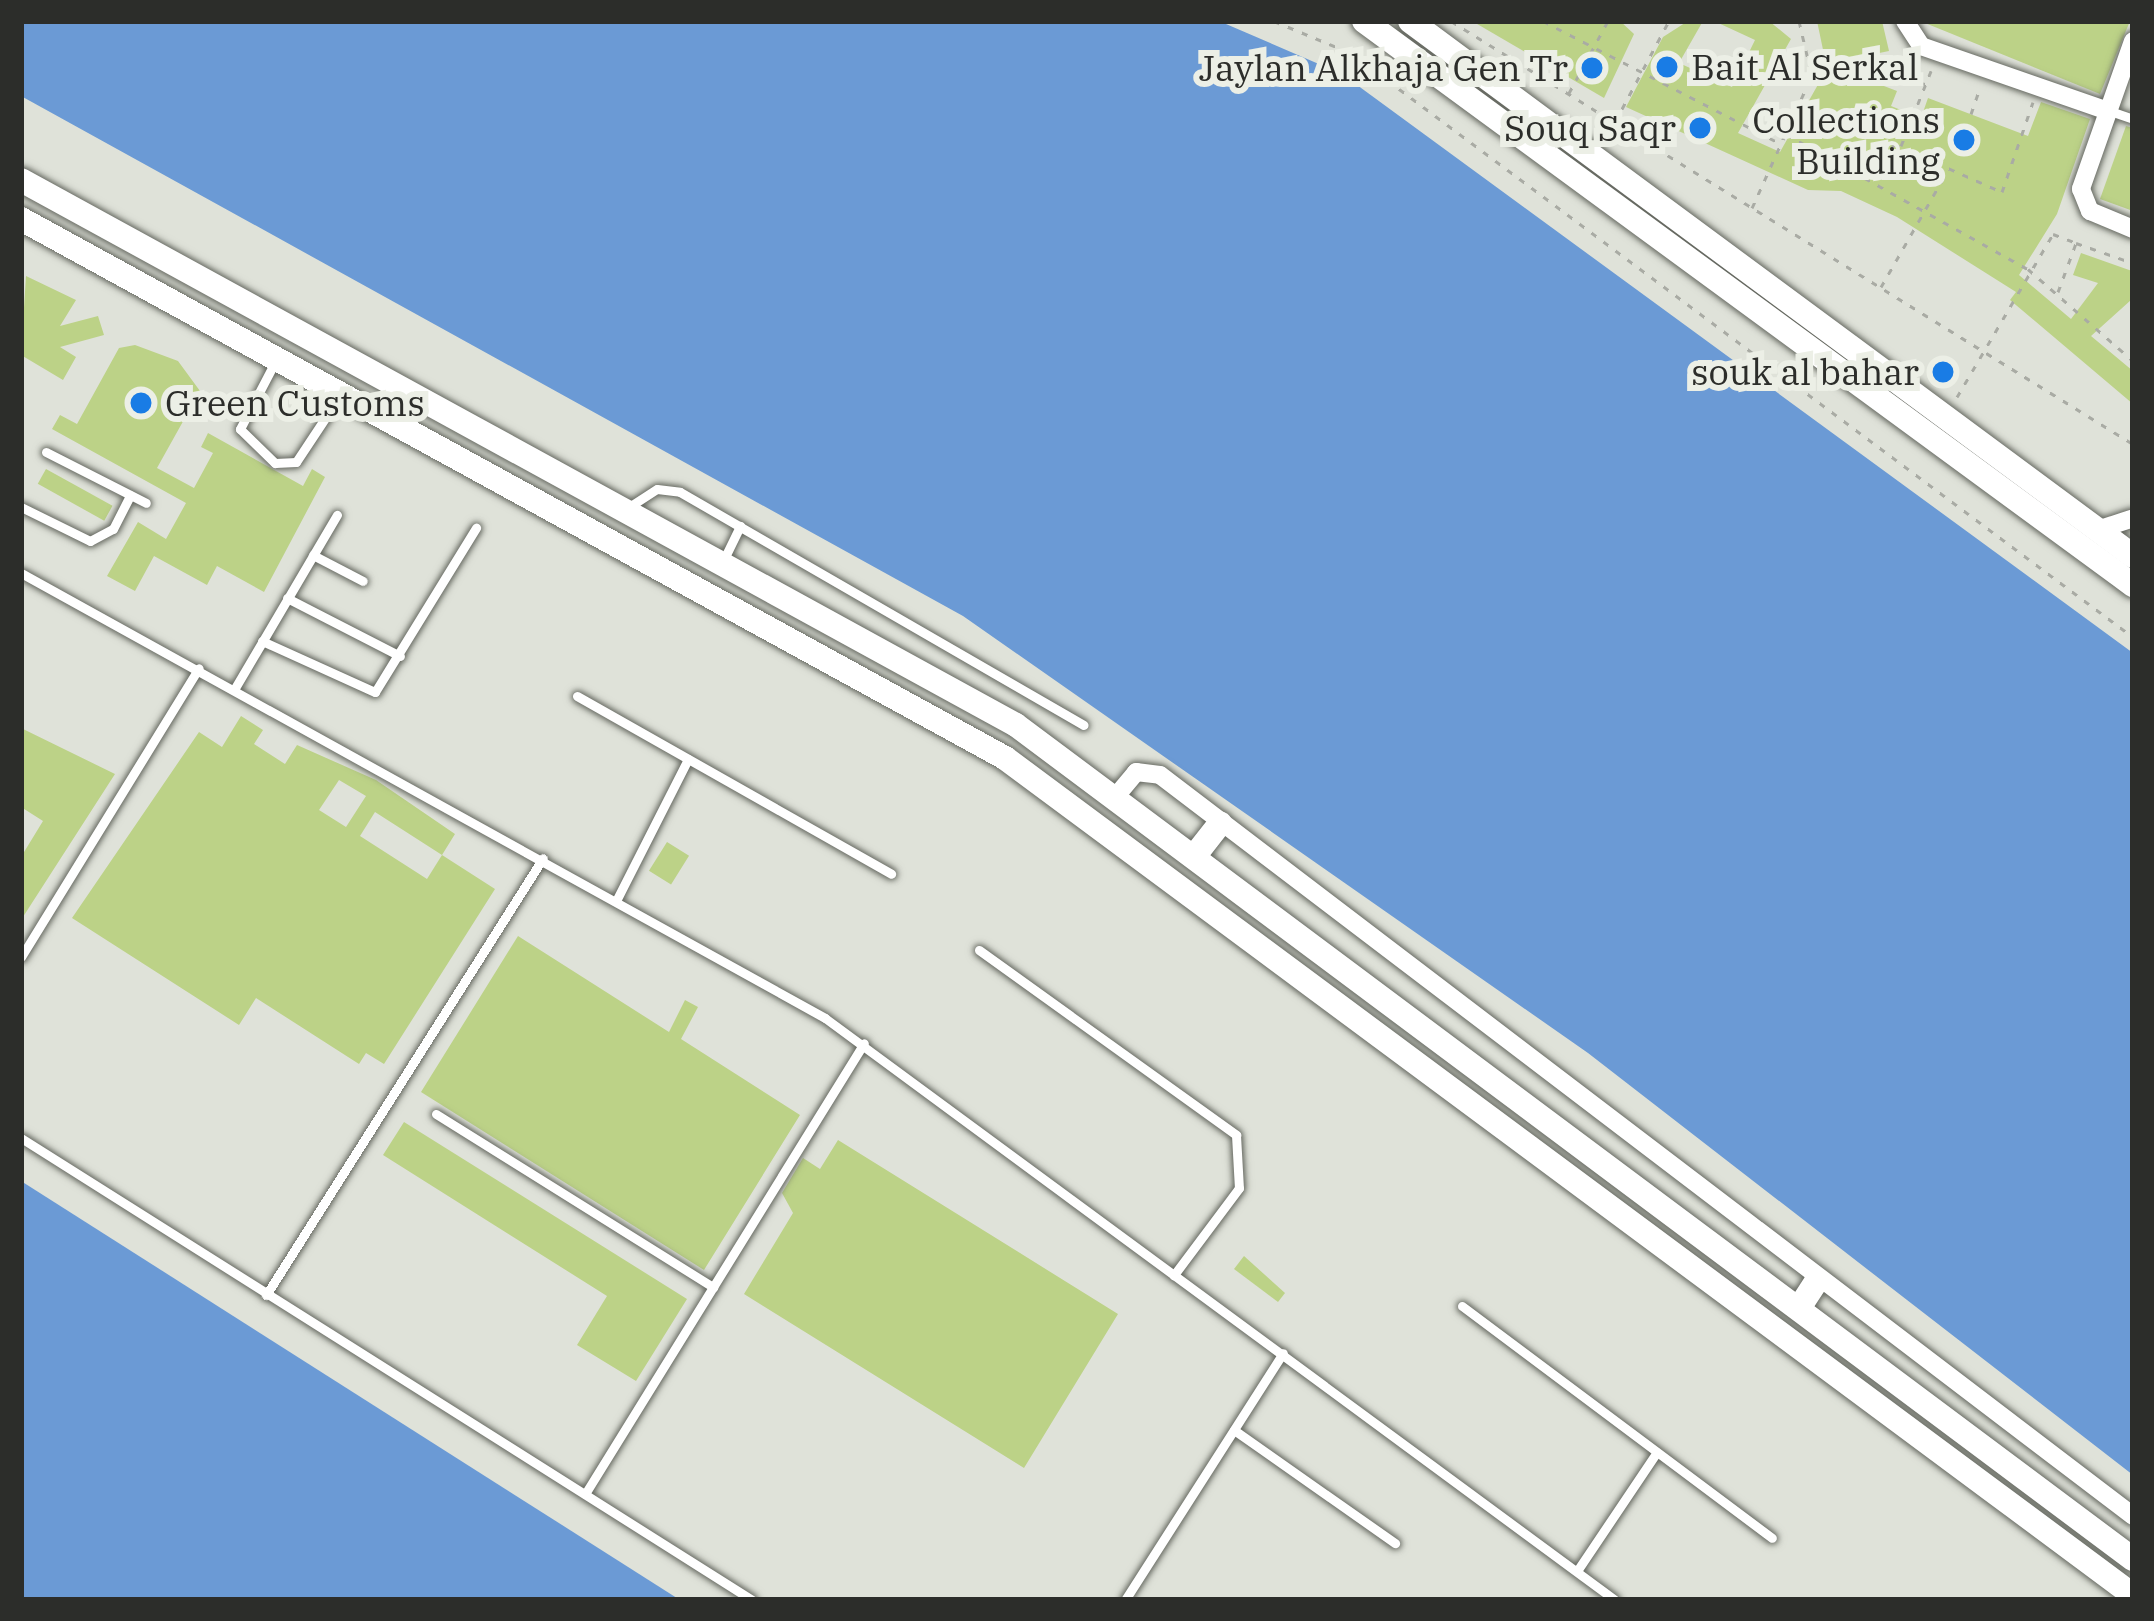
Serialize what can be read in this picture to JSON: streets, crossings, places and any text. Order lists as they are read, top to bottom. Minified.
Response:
{"places":["Bait Al Serkal","Jaylan Alkhaja Gen Tr","Souq Saqr","Collections Building","souk al bahar","Green Customs"]}
